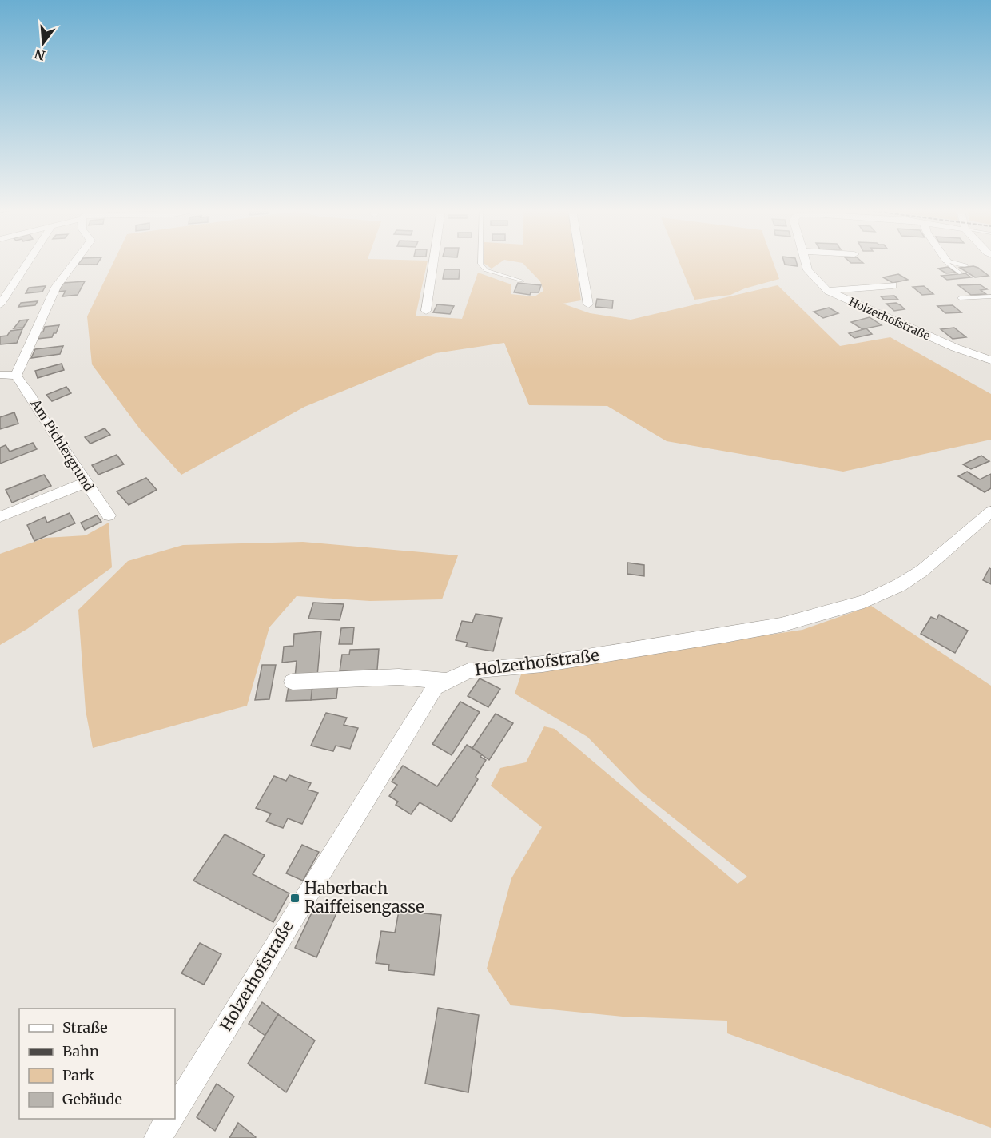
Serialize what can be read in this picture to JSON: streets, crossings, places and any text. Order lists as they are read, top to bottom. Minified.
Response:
{"streets":{"street":["Holzerhofstraße","Am Pichlergrund"]},"places":{"transit":["Haberbach Raiffeisengasse"]},"legend":["Straße","Bahn","Park","Gebäude"],"north":"bottom"}
